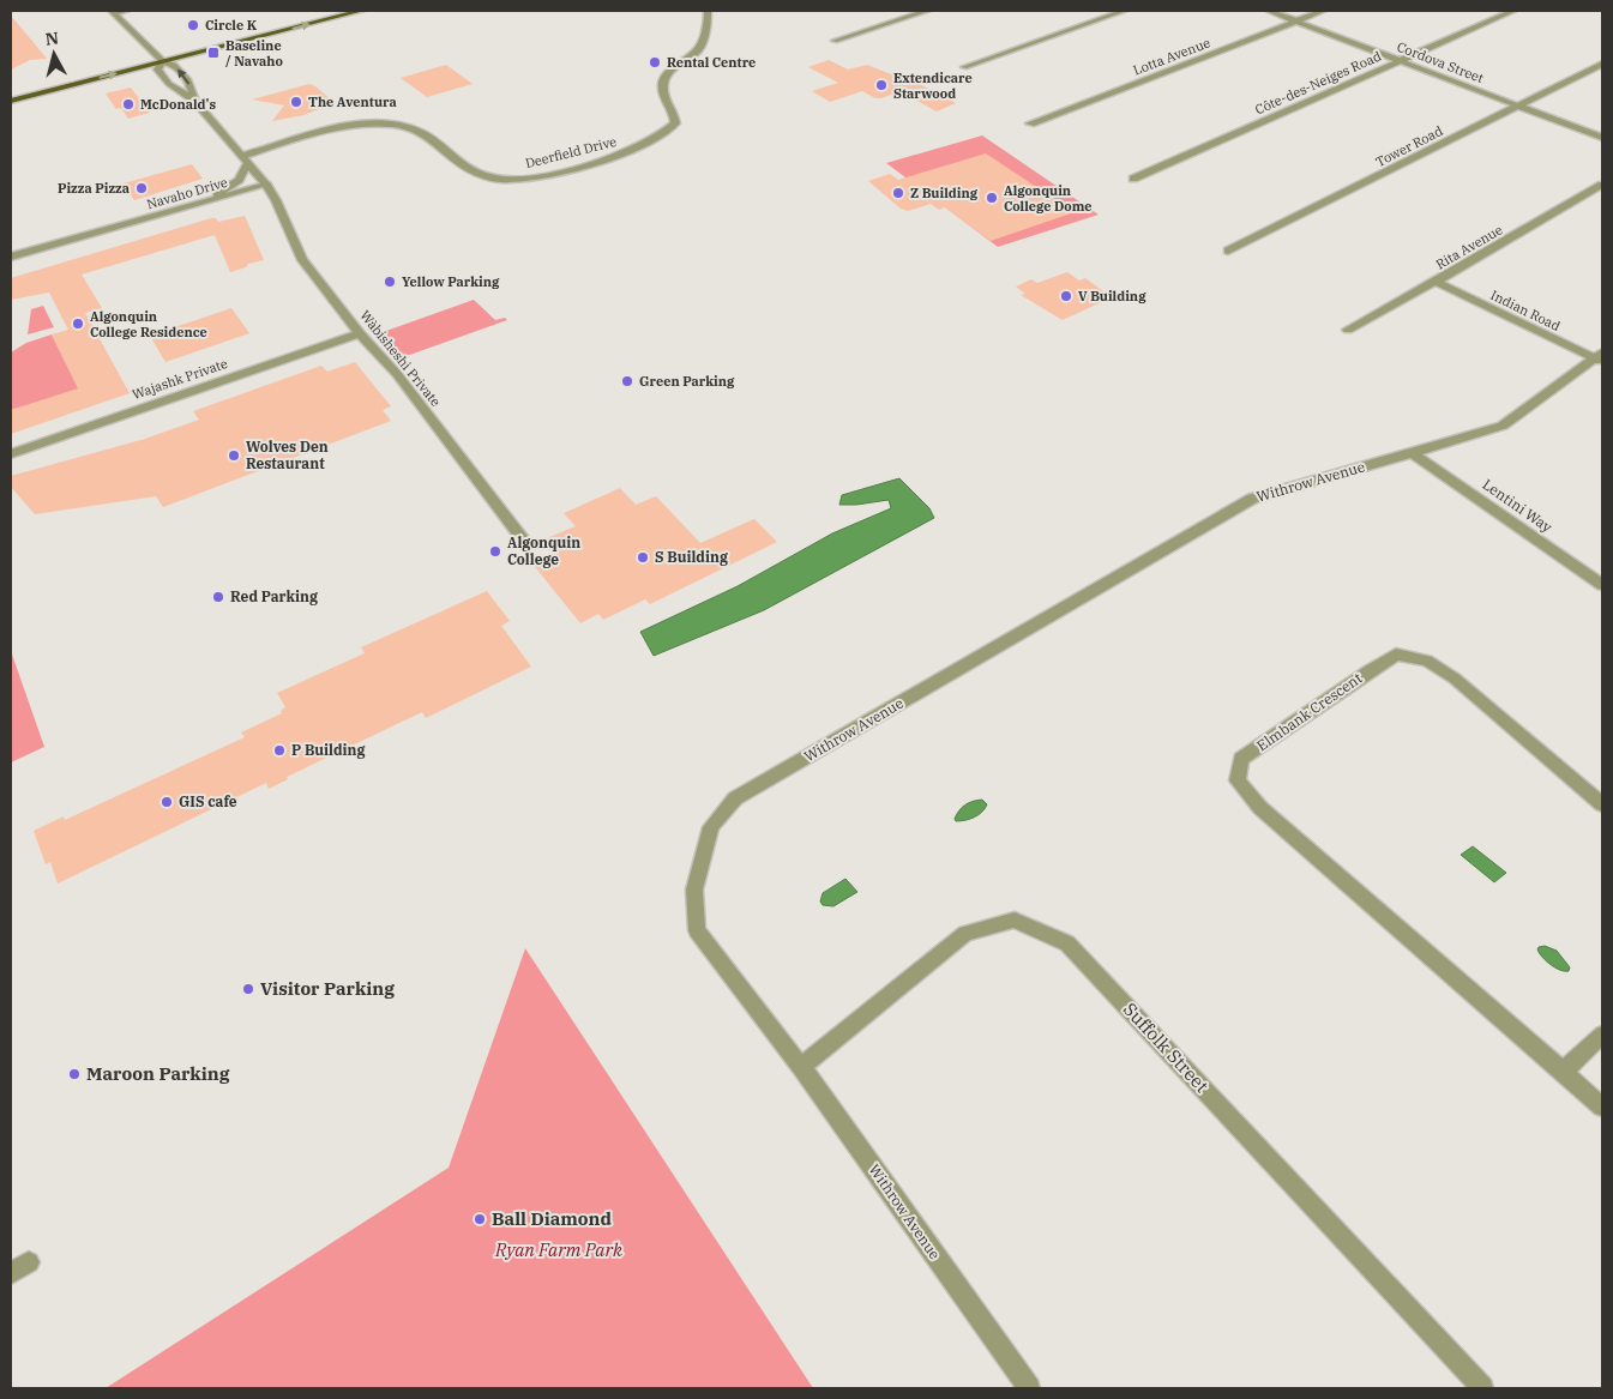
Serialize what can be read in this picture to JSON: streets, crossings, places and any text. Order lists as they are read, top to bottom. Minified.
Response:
{"streets":{"street":["Lotta Avenue","Cordova Street","Côte-des-Neiges Road","Tower Road","Deerfield Drive","Navaho Drive","Rita Avenue","Indian Road","Wàbisheshì Private","Wajashk Private","Withrow Avenue","Lentini Way","Elmbank Crescent","Suffolk Street"]},"crossings":[["Lotta Avenue","Cordova Street"],["Cordova Street","Côte-des-Neiges Road"],["Cordova Street","Tower Road"],["Navaho Drive","Wàbisheshì Private"],["Rita Avenue","Indian Road"],["Indian Road","Withrow Avenue"],["Wàbisheshì Private","Wajashk Private"],["Withrow Avenue","Lentini Way"],["Withrow Avenue","Suffolk Street"]],"parks":["Ryan Farm Park"],"places":{"other":["Circle K","Rental Centre","Extendicare Starwood","The Aventura","McDonald's","Pizza Pizza","Z Building","Algonquin College Dome","Yellow Parking","V Building","Algonquin College Residence","Green Parking","Wolves Den Restaurant","Algonquin College","S Building","Red Parking","P Building","GIS cafe","Visitor Parking","Maroon Parking","Ball Diamond"],"transit":["Baseline / Navaho"]},"north":"top"}
